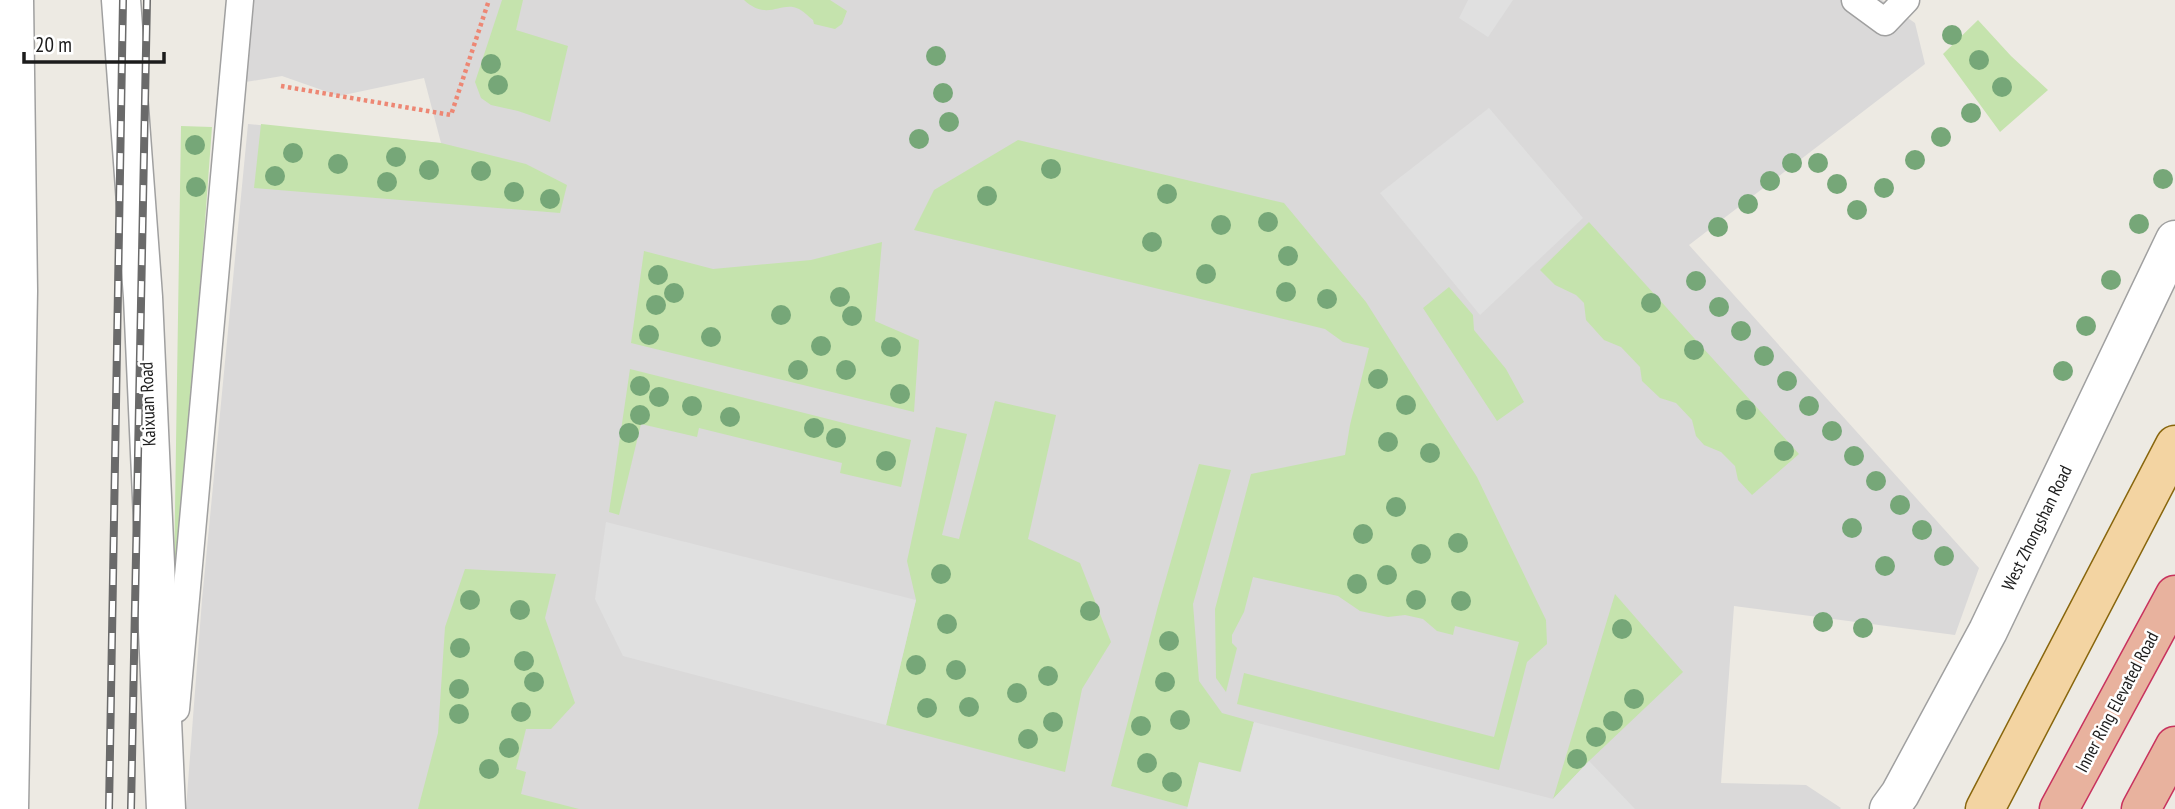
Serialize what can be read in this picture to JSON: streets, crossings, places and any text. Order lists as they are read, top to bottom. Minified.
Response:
{"streets":{"highway":["Inner Ring Elevated Road"],"street":["Kaixuan Road","West Zhongshan Road"]},"scale_bar":"20 m"}
